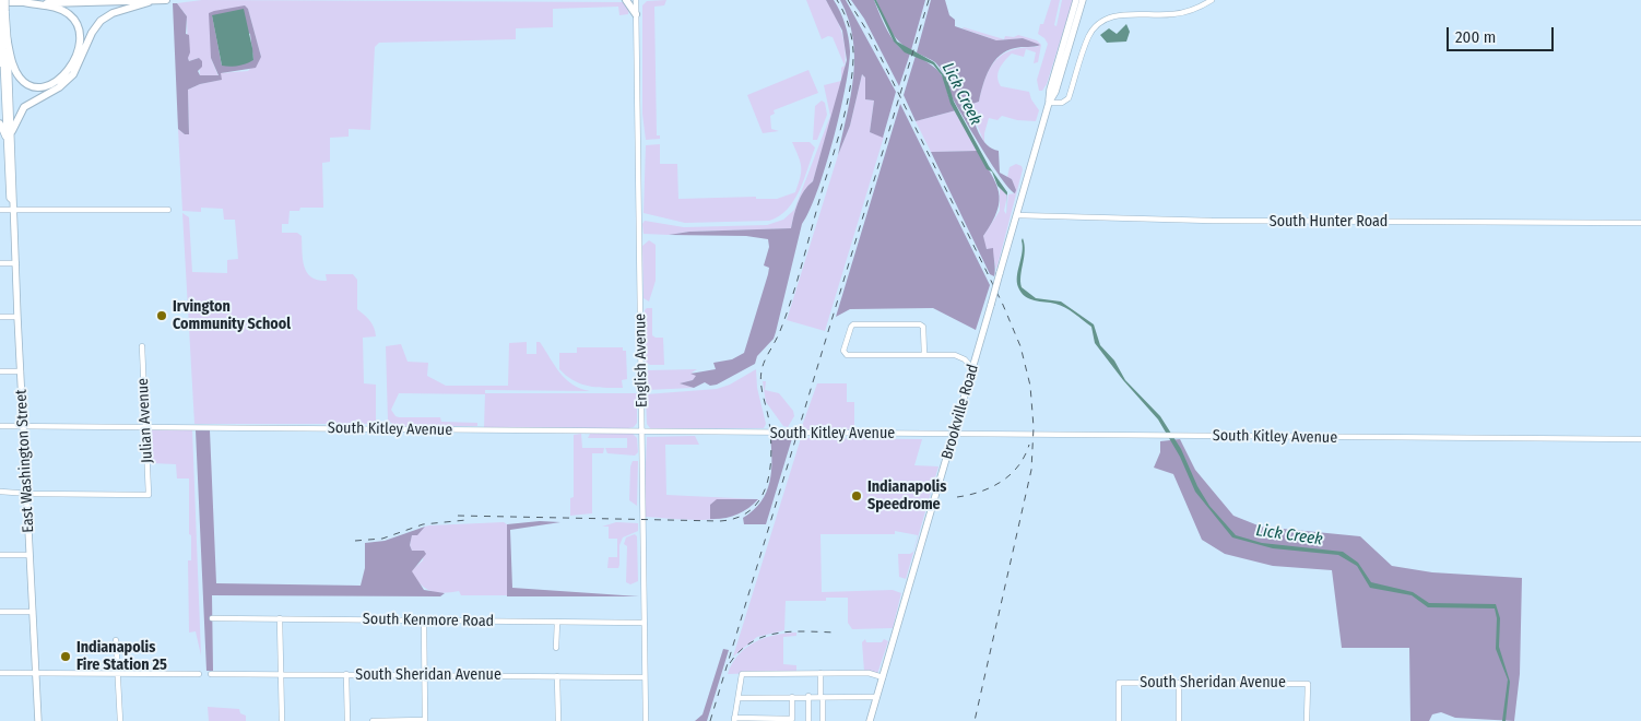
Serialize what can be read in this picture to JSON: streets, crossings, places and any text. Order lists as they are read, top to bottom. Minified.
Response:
{"streets":{"main road":["Brookville Road","East Washington Street"],"street":["South Hunter Road","English Avenue","Julian Avenue","South Kitley Avenue","South Kenmore Road","South Sheridan Avenue"]},"crossings":[["South Hunter Road","Brookville Road"],["English Avenue","South Kitley Avenue"],["English Avenue","South Kenmore Road"],["English Avenue","South Sheridan Avenue"],["Brookville Road","South Kitley Avenue"],["Julian Avenue","South Kitley Avenue"],["Julian Avenue","East Washington Street"],["South Kitley Avenue","East Washington Street"]],"water":["Lick Creek"],"places":["Irvington Community School","Indianapolis Speedrome","Indianapolis Fire Station 25"],"scale_bar":"200 m"}
